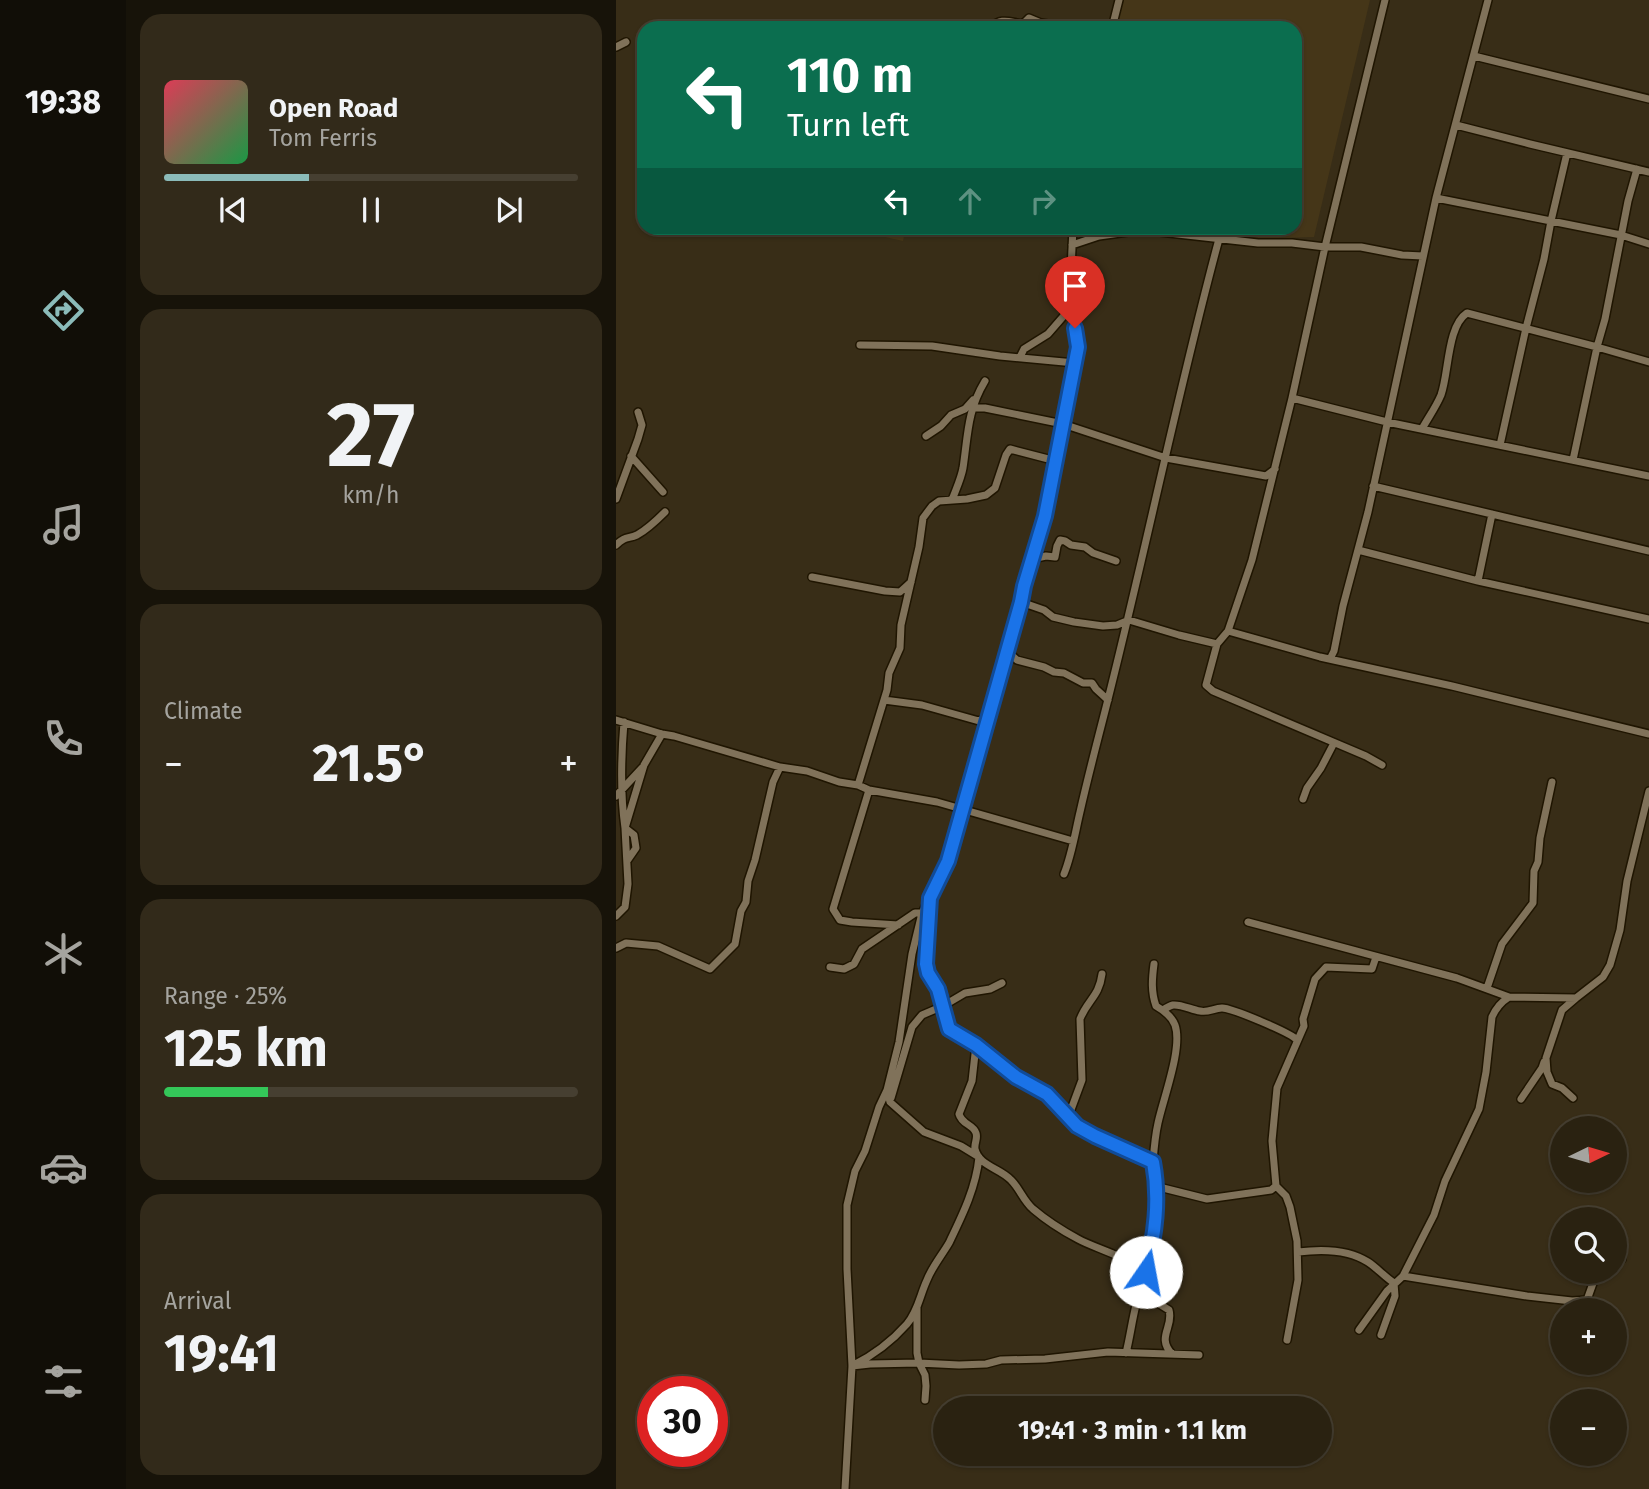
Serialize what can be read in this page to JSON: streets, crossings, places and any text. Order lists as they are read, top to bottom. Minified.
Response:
{"north":"right","page":{"tabs":"19:38","turn":["110 m","Turn left"],"song":["Open Road","Tom Ferris"],"tile":[["27","km/h"],"Climate",["Range · 25%","125 km"],["Arrival","19:41"]],"heat":["−","21.5°","+"],"map_buttons":["+","−"],"limit":"30","trip":"19:41 · 3 min · 1.1 km"}}
